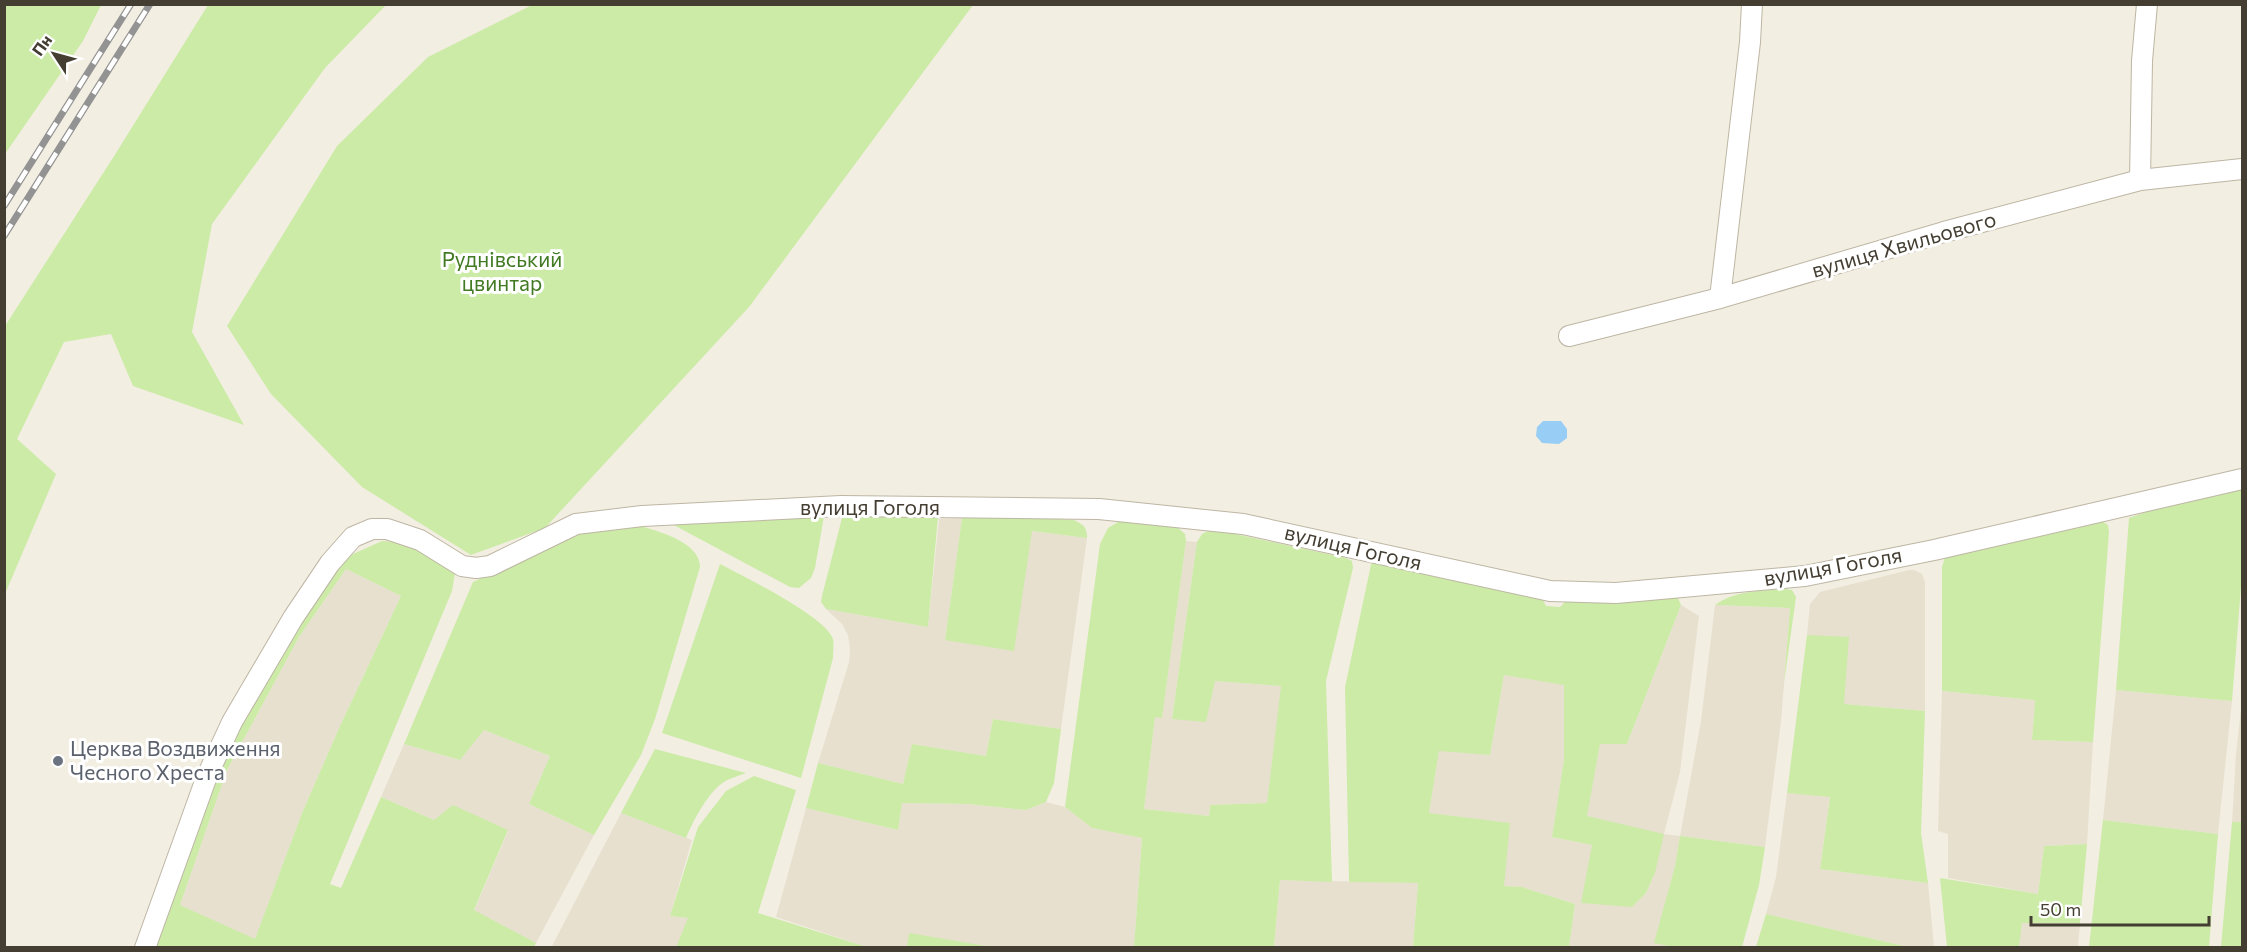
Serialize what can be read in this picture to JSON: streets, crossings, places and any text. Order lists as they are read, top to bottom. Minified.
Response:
{"streets":{"street":["вулиця Хвильового","вулиця Гоголя"]},"parks":["Руднівський цвинтар"],"places":["Церква Воздвиження Чесного Хреста"],"scale_bar":"50 m","north":"top left"}
